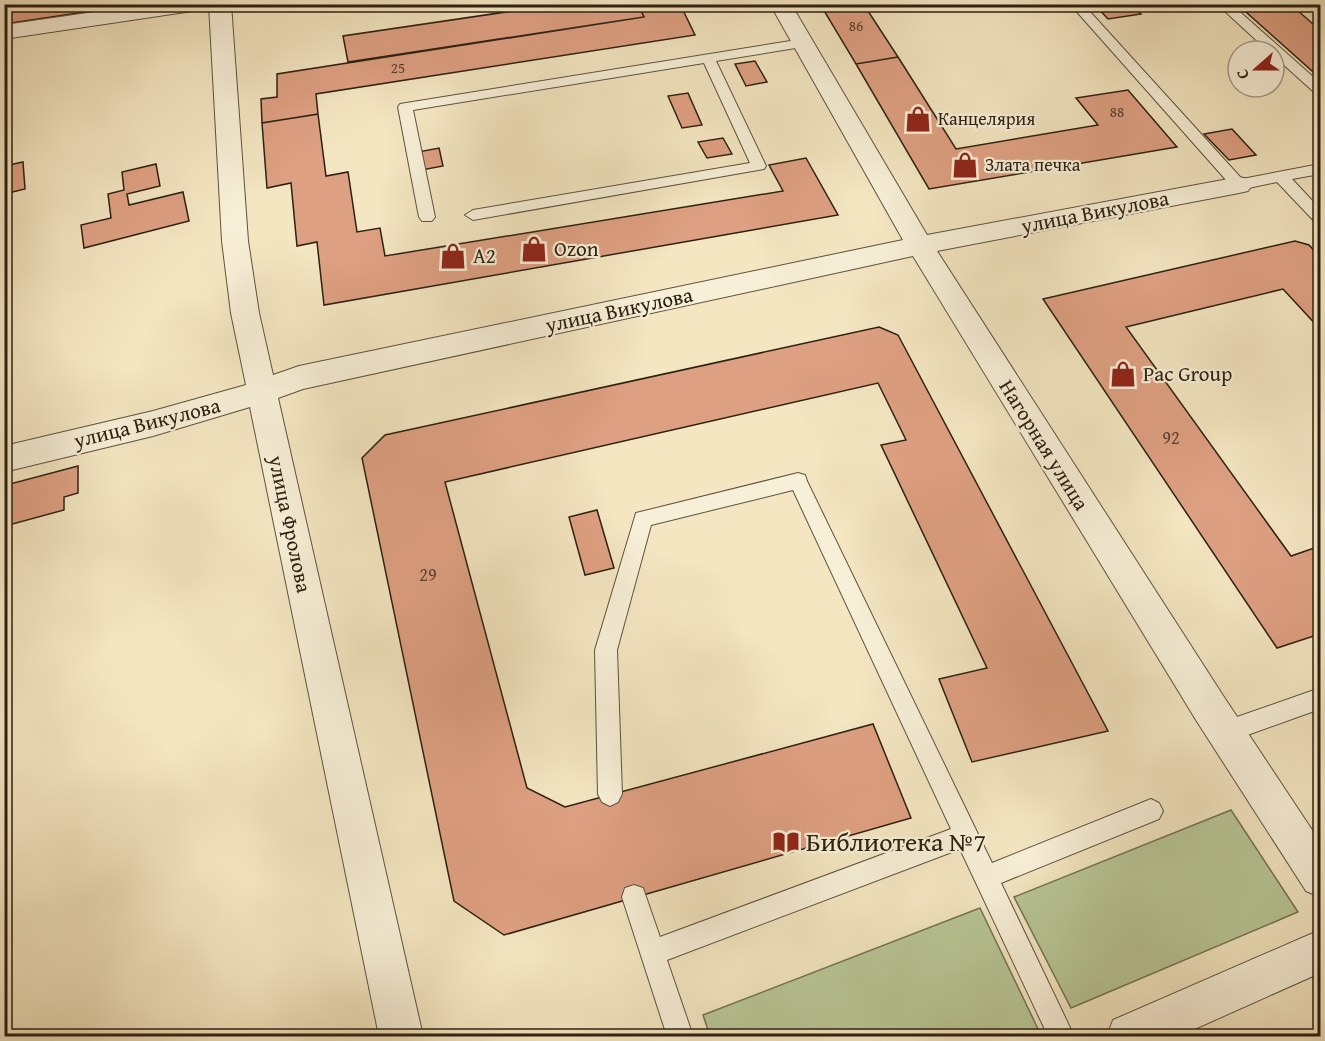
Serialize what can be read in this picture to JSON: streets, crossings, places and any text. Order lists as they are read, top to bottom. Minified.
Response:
{"streets":{"street":["улица Викулова","Нагорная улица","улица Фролова"]},"crossings":[["улица Викулова","Нагорная улица"],["улица Викулова","улица Фролова"]],"places":{"shop":["Канцелярия","Злата печка","Ozon","А2","Pac Group"],"library":["Библиотека №7"]},"house_numbers":["86","25","88","92","29"],"north":"left"}
